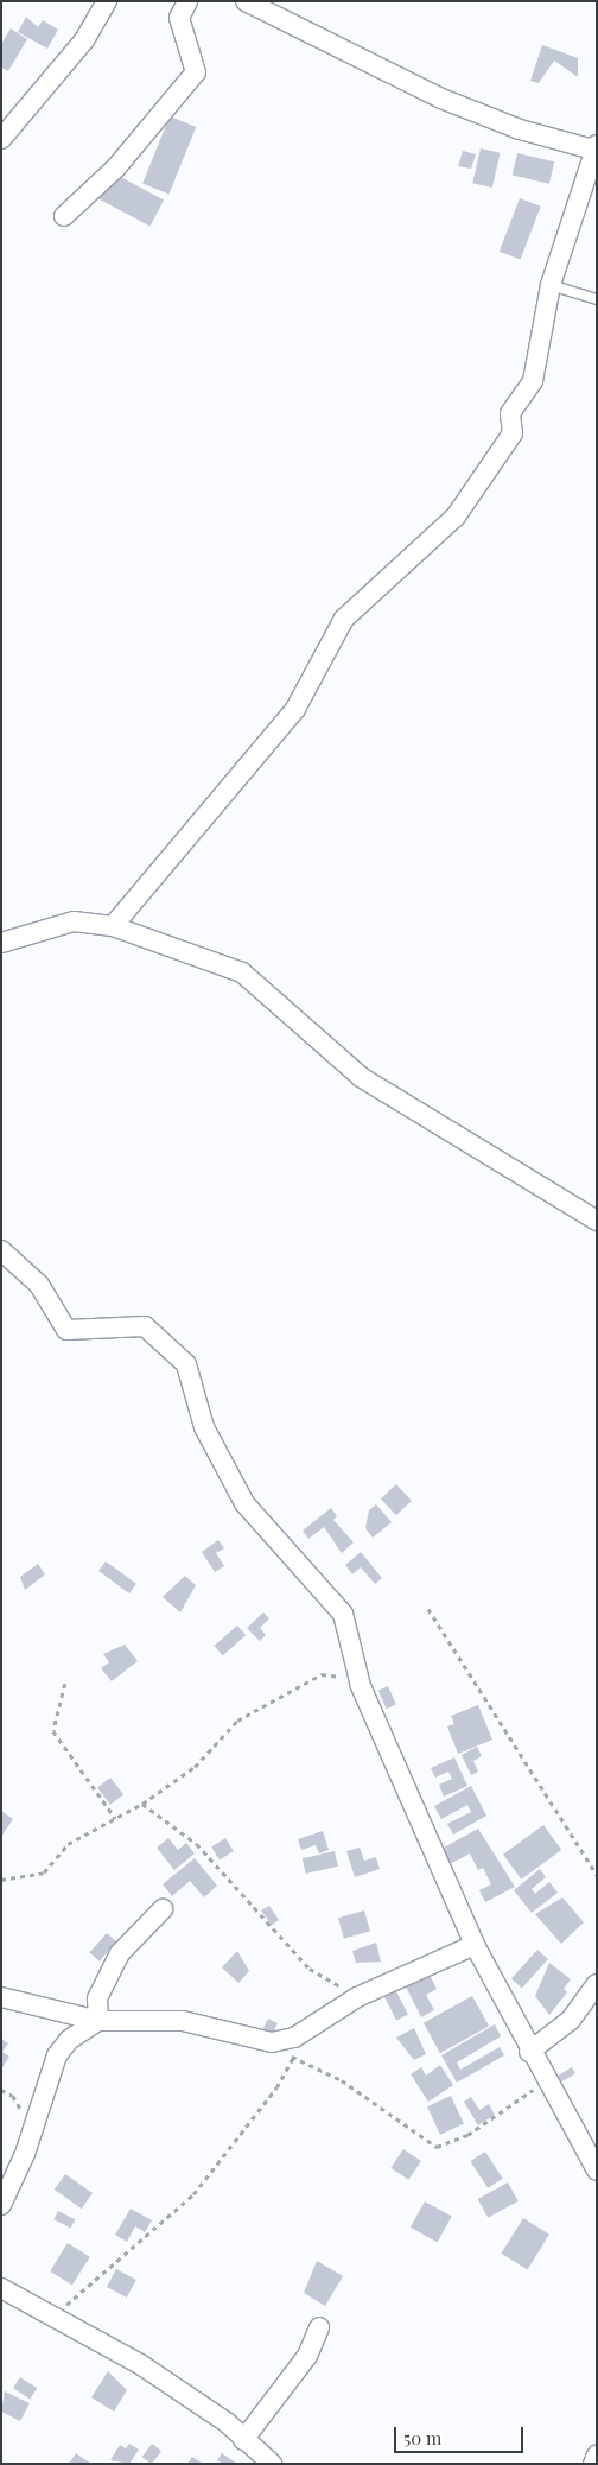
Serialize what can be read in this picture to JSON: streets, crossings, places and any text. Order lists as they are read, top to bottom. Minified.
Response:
{"scale_bar":"50 m"}
